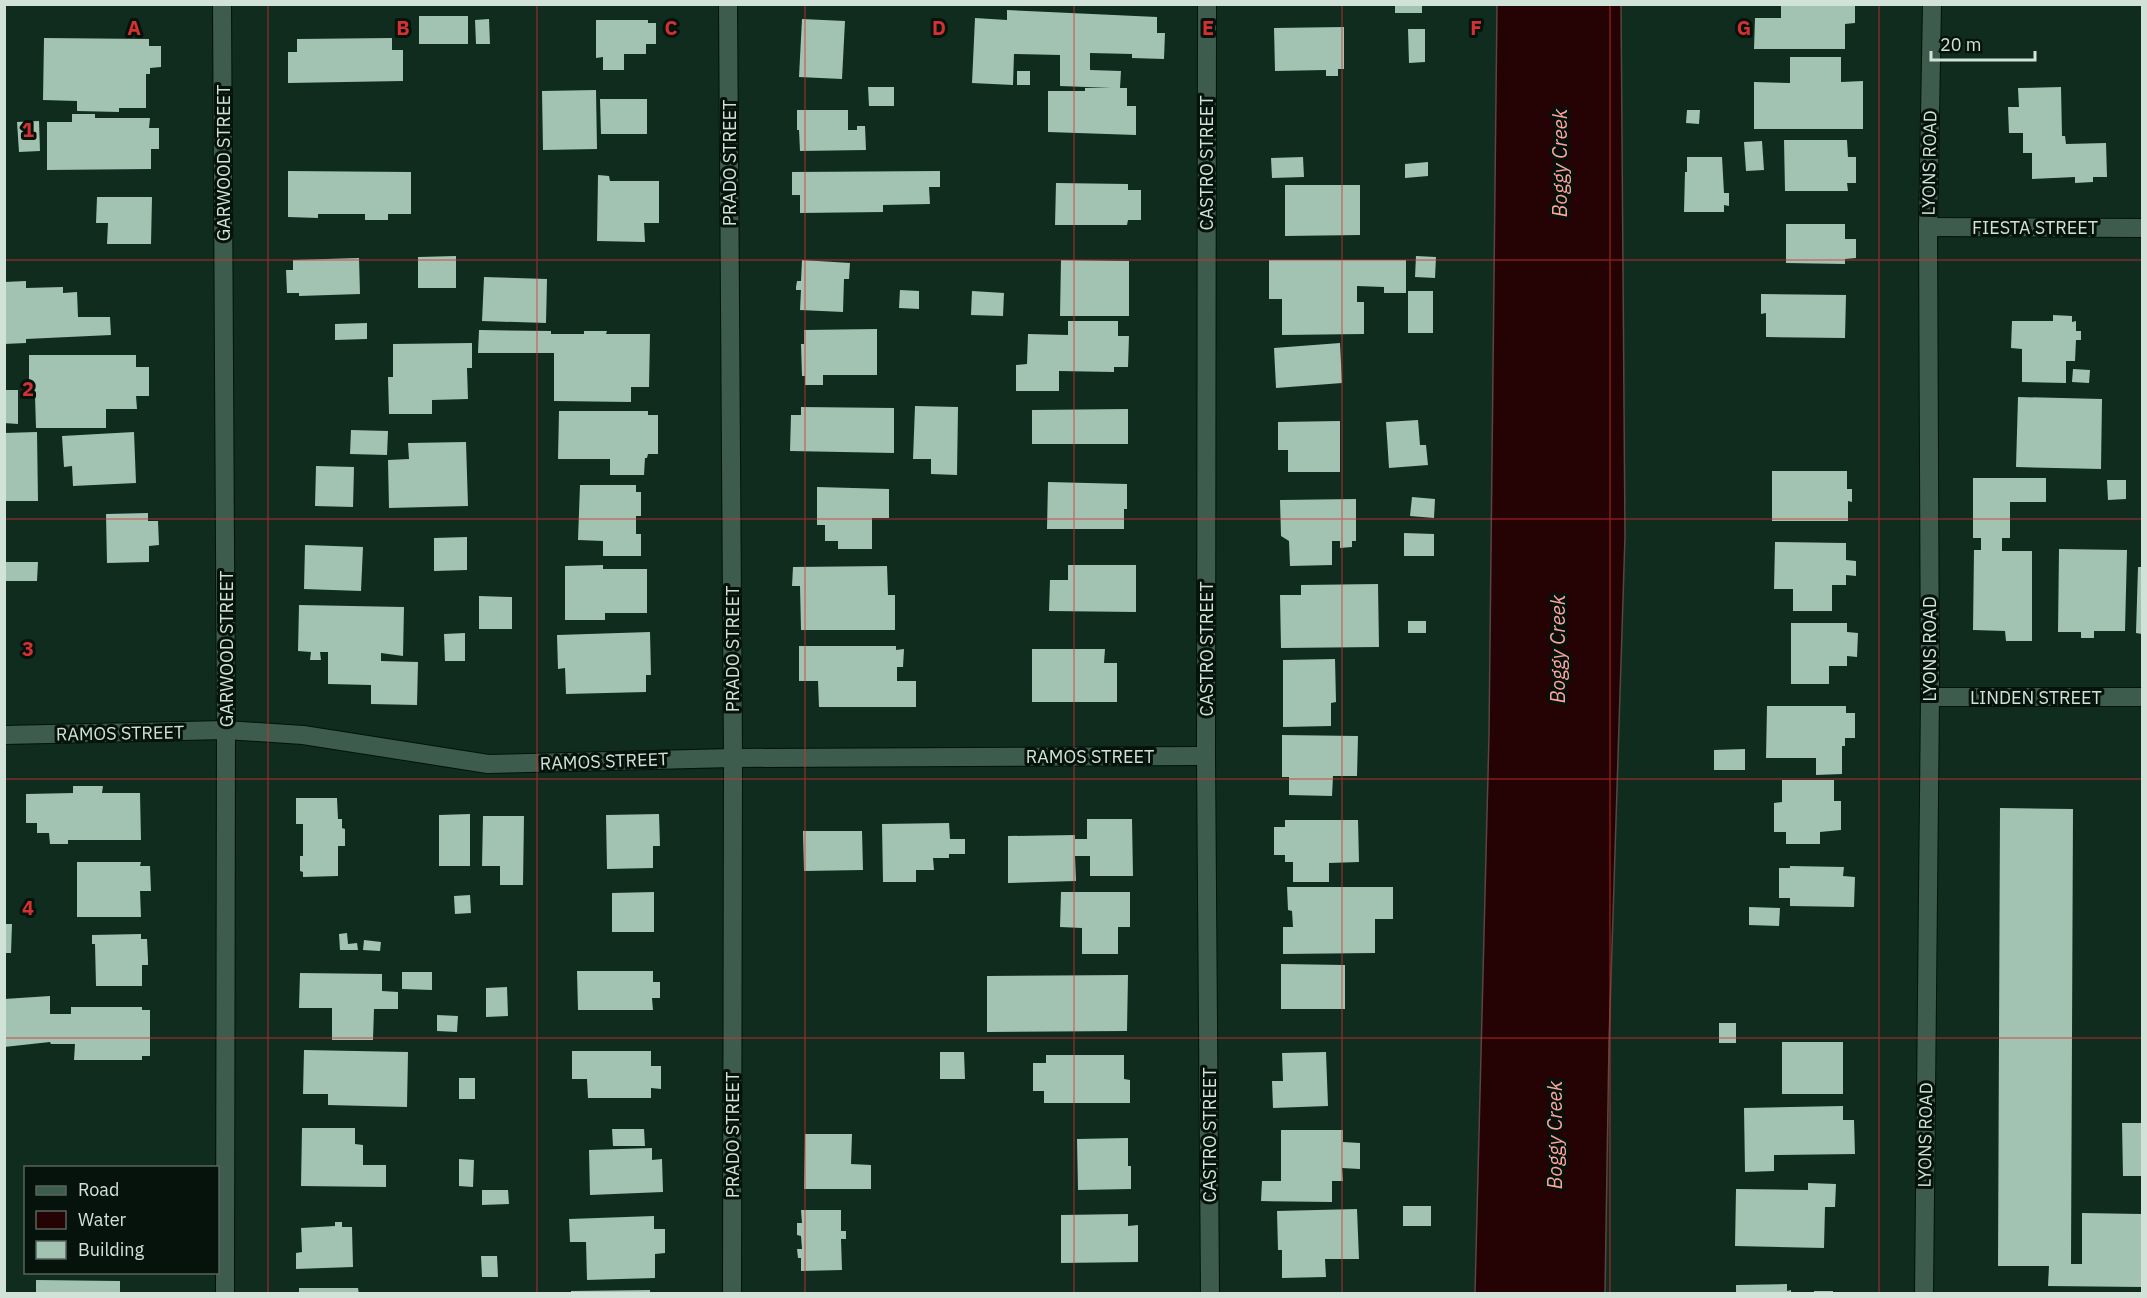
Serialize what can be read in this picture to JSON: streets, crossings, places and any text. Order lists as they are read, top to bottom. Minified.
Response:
{"streets":{"street":["GARWOOD STREET","PRADO STREET","CASTRO STREET","LYONS ROAD","FIESTA STREET","LINDEN STREET","RAMOS STREET"]},"crossings":[["GARWOOD STREET","RAMOS STREET"],["PRADO STREET","RAMOS STREET"],["CASTRO STREET","RAMOS STREET"],["LYONS ROAD","FIESTA STREET"],["LYONS ROAD","LINDEN STREET"]],"water":["Boggy Creek"],"legend":["Road","Water","Building"],"scale_bar":"20 m","grid":{"columns":["A","B","C","D","E","F","G"],"rows":["1","2","3","4"]}}
